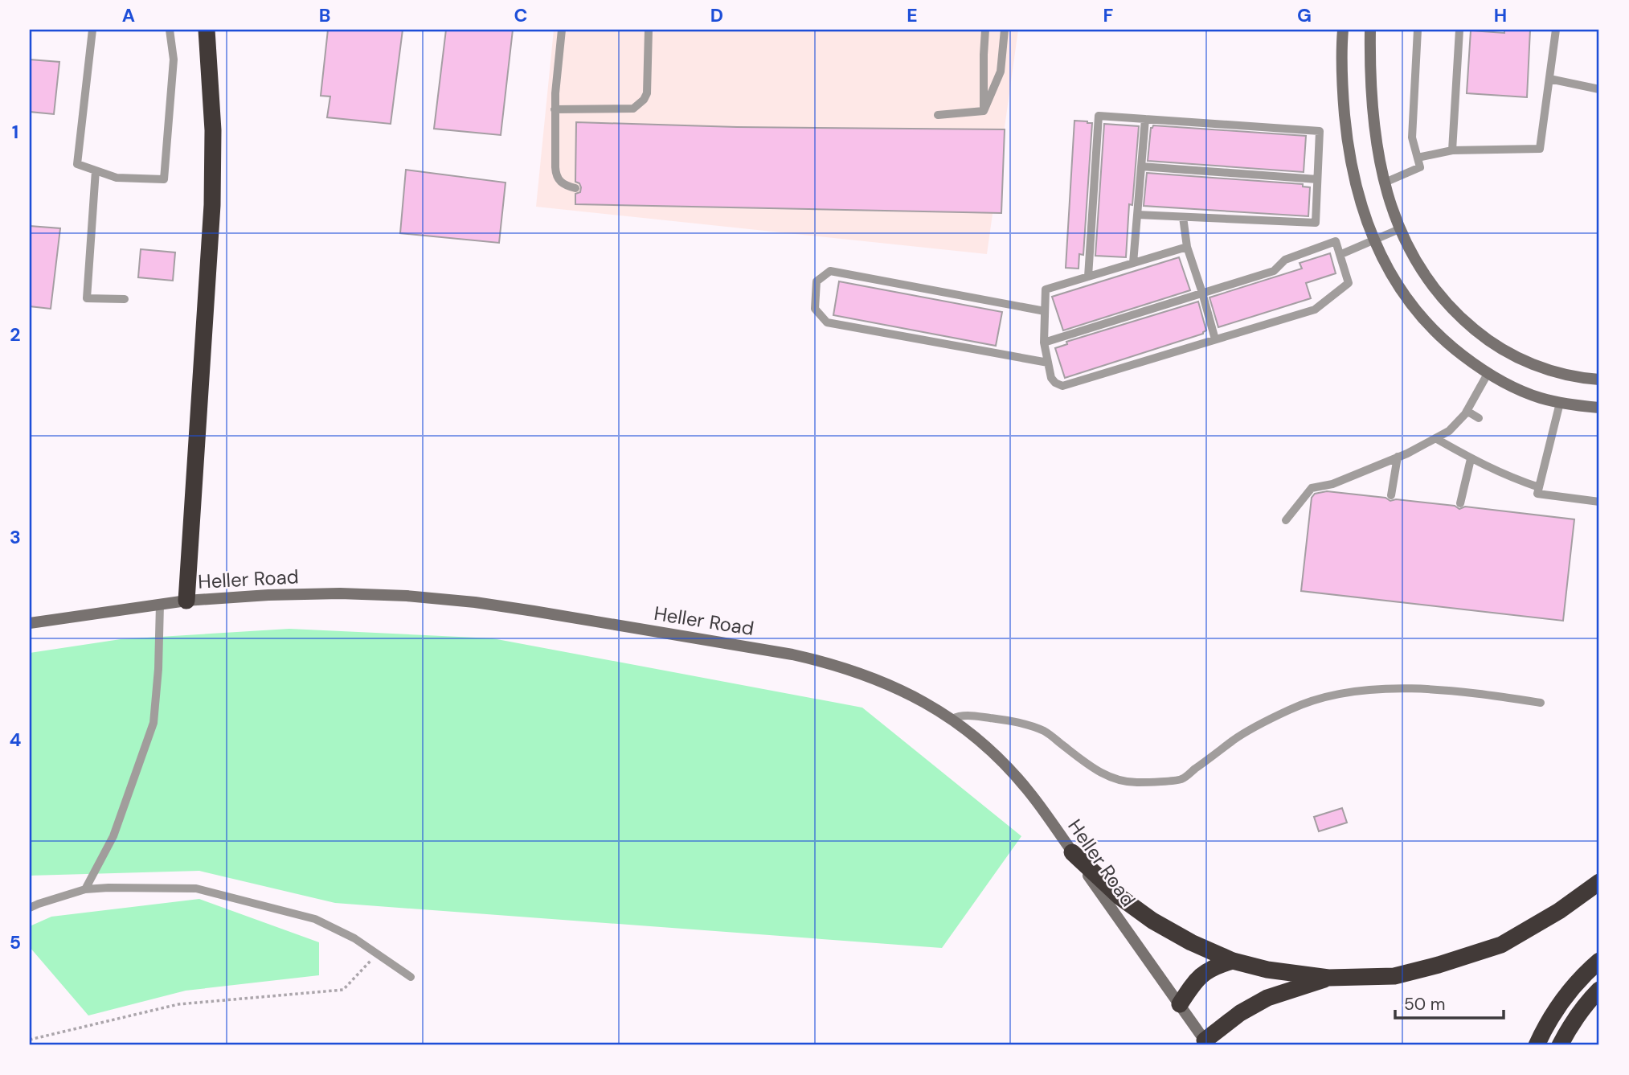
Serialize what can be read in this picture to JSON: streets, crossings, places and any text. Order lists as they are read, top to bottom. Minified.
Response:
{"streets":{"street":["Heller Road"]},"scale_bar":"50 m","grid":{"columns":["A","B","C","D","E","F","G","H"],"rows":["1","2","3","4","5"]}}
